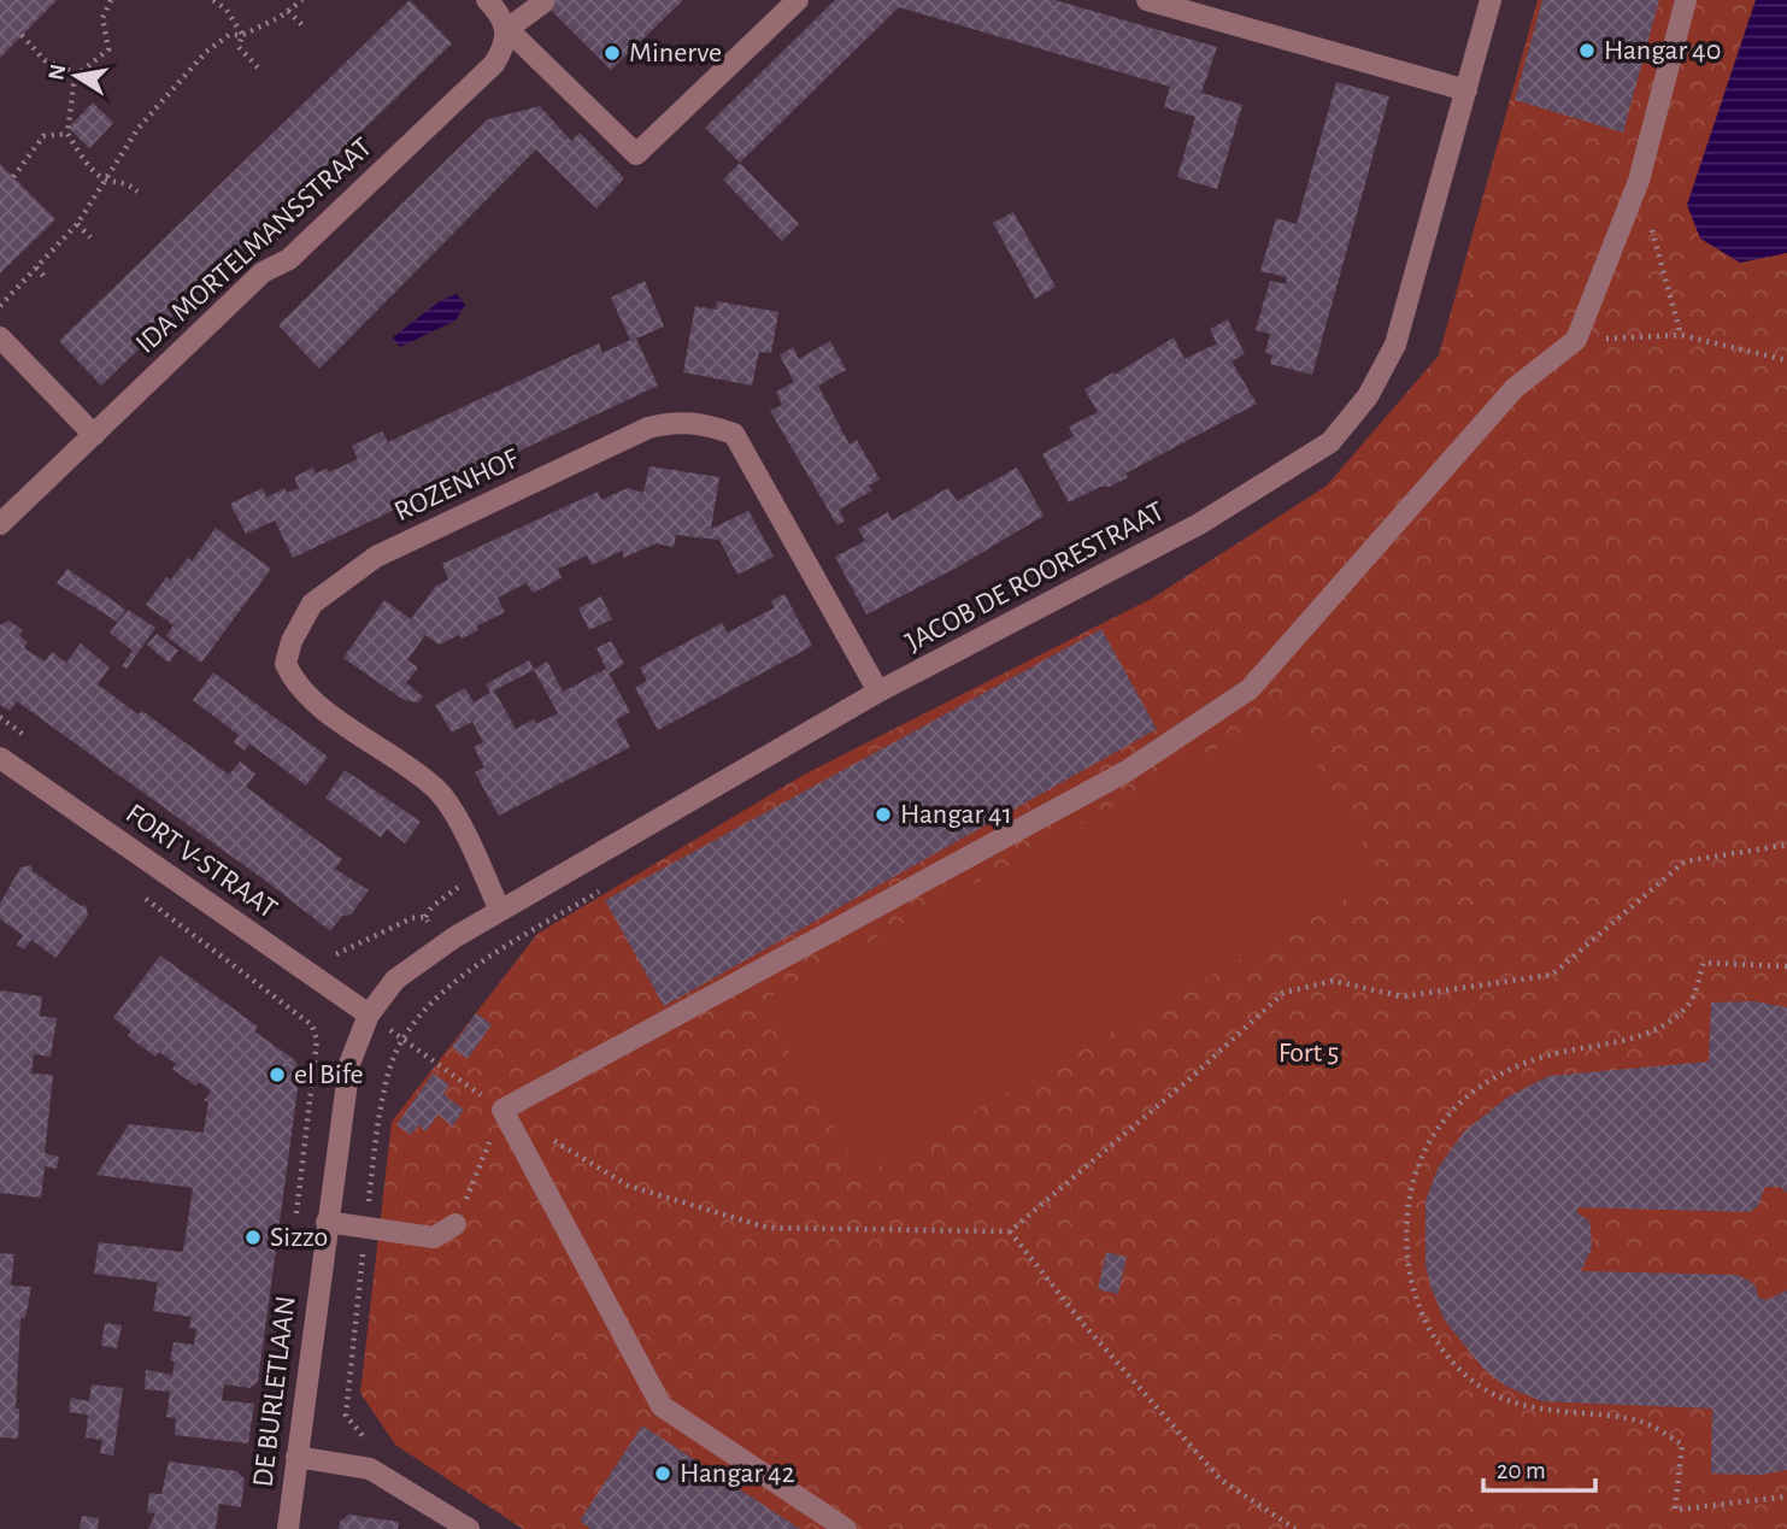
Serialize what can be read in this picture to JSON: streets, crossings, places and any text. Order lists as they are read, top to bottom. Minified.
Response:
{"streets":{"street":["IDA MORTELMANSSTRAAT","ROZENHOF","JACOB DE ROORESTRAAT","FORT V-STRAAT","DE BURLETLAAN"]},"crossings":[["ROZENHOF","JACOB DE ROORESTRAAT"],["JACOB DE ROORESTRAAT","FORT V-STRAAT"],["JACOB DE ROORESTRAAT","DE BURLETLAAN"],["FORT V-STRAAT","DE BURLETLAAN"]],"parks":["Fort 5"],"places":["Hangar 40","Minerve","Hangar 41","el Bife","Sizzo","Hangar 42"],"scale_bar":"20 m","north":"left"}
